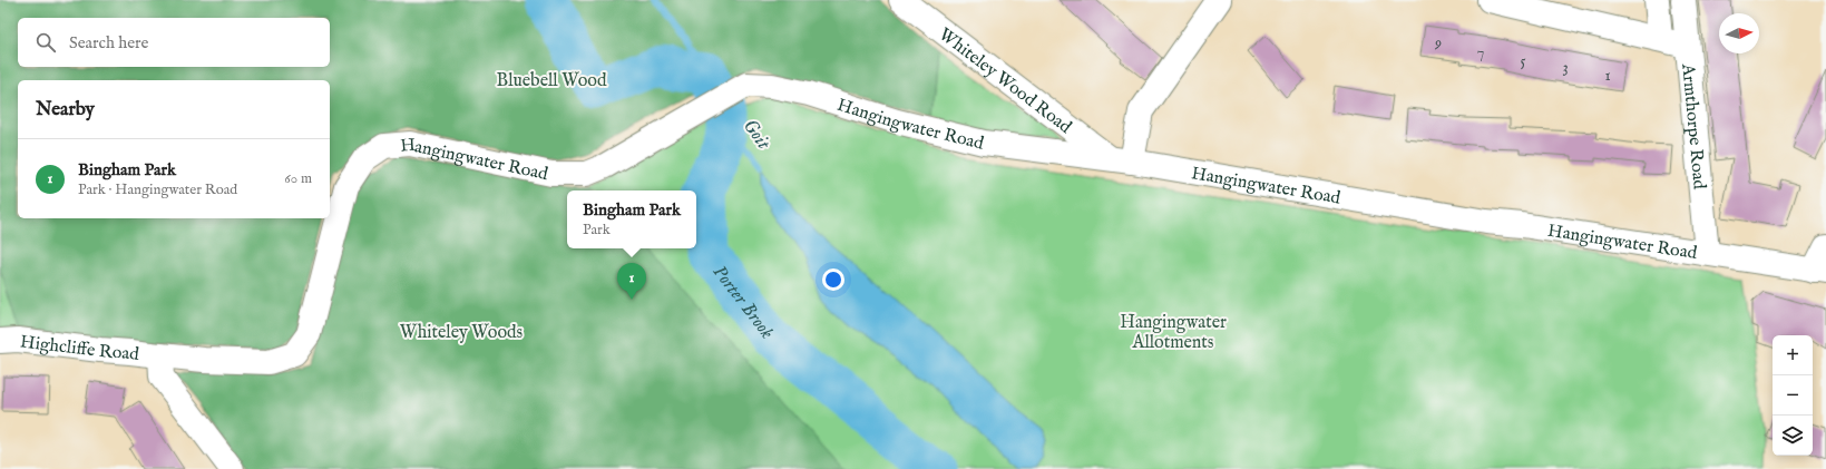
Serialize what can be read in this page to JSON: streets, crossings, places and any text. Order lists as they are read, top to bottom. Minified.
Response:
{"streets":{"street":["Whiteley Wood Road","Hangingwater Road","Armthorpe Road","Highcliffe Road"]},"crossings":[["Whiteley Wood Road","Hangingwater Road"],["Hangingwater Road","Armthorpe Road"],["Hangingwater Road","Highcliffe Road"]],"water":["Goit","Porter Brook"],"parks":["Bluebell Wood","Hangingwater Allotments","Whiteley Woods"],"house_numbers":["9","7","5","3","1"],"north":"right","page":{"search":"Search here","heading":"Nearby","list":[{"mark":"1","name":"Bingham Park","note":"Park · Hangingwater Road","value":"60 m"}],"popup":["Bingham Park","Park"],"pins":"1","map_buttons":["+","−"]}}
